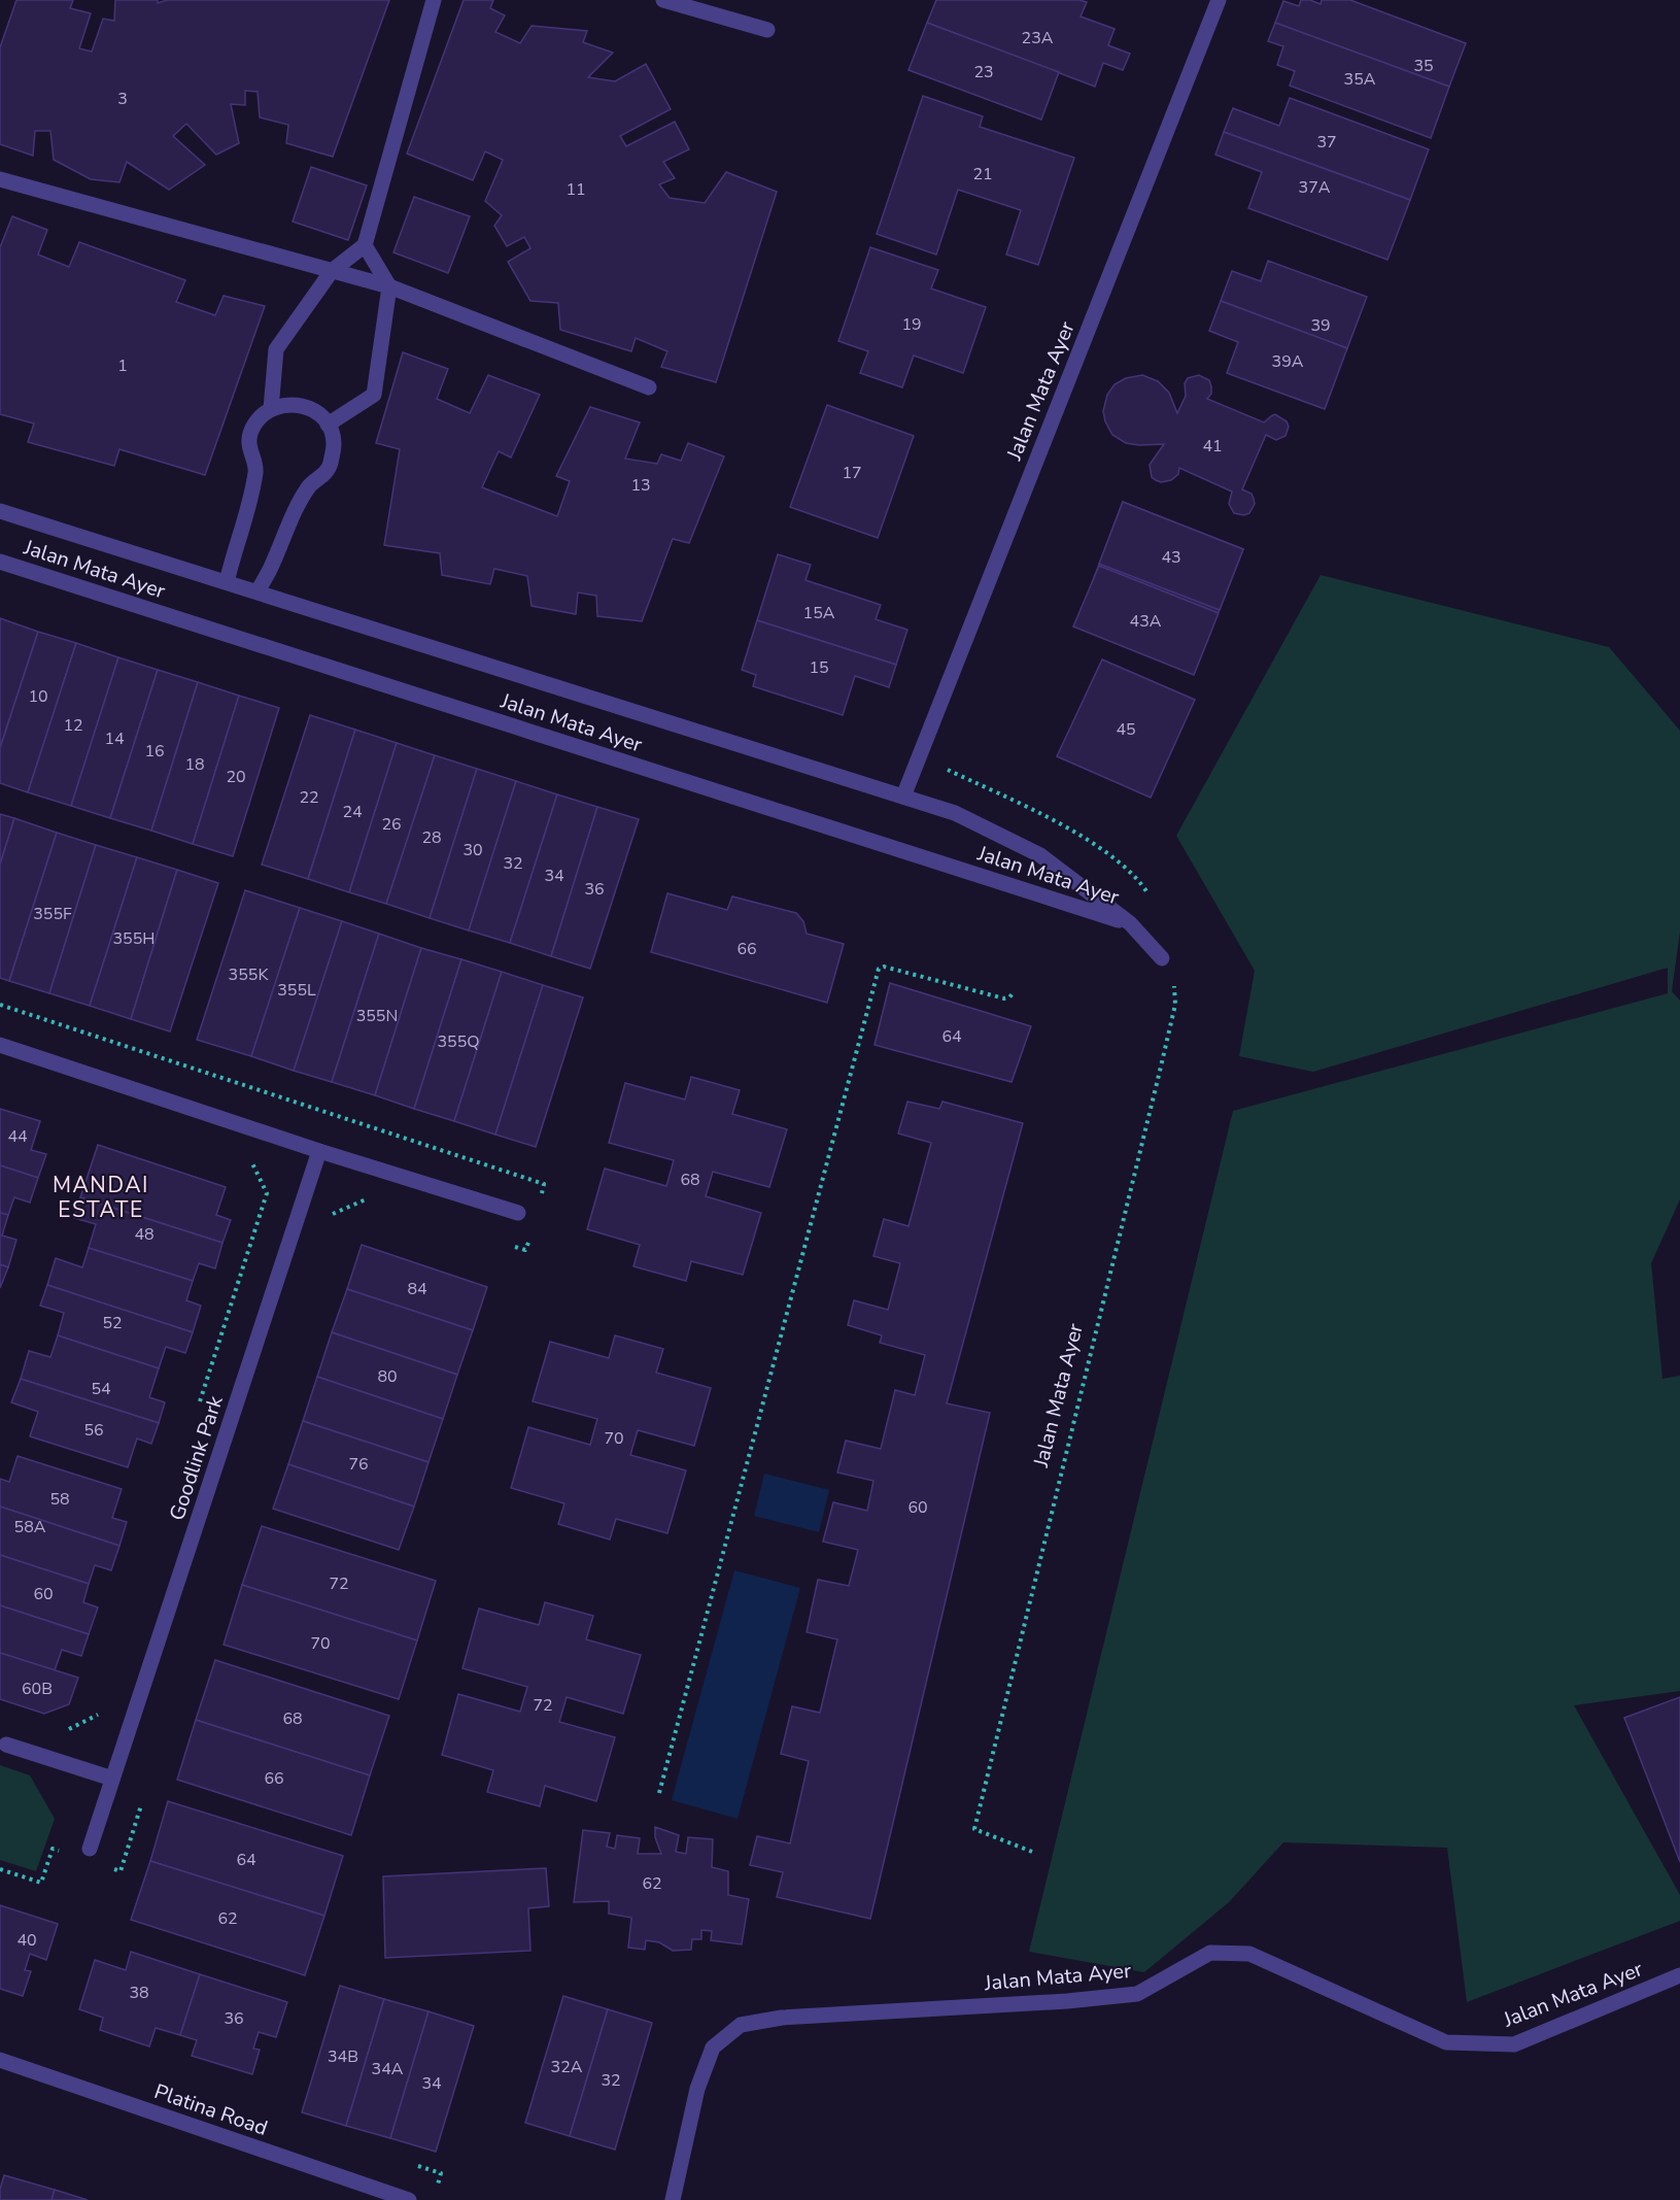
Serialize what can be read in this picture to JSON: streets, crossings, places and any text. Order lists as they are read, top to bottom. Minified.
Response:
{"streets":{"street":["Jalan Mata Ayer","Goodlink Park","Platina Road"]},"districts":["MANDAI ESTATE"],"house_numbers":["23A","35","23","35A","3","37","21","37A","11","19","39","39A","1","41","17","13","43","15A","43A","15","10","12","45","14","16","18","20","22","24","26","28","30","32","34","36","355F","355H","66","355K","355L","355N","64","355Q","44","68","48","84","52","80","54","56","70","76","58","60","58A","72","60","70","60B","72","68","66","64","62","62","40","38","36","34B","32A","34A","32","34"]}
